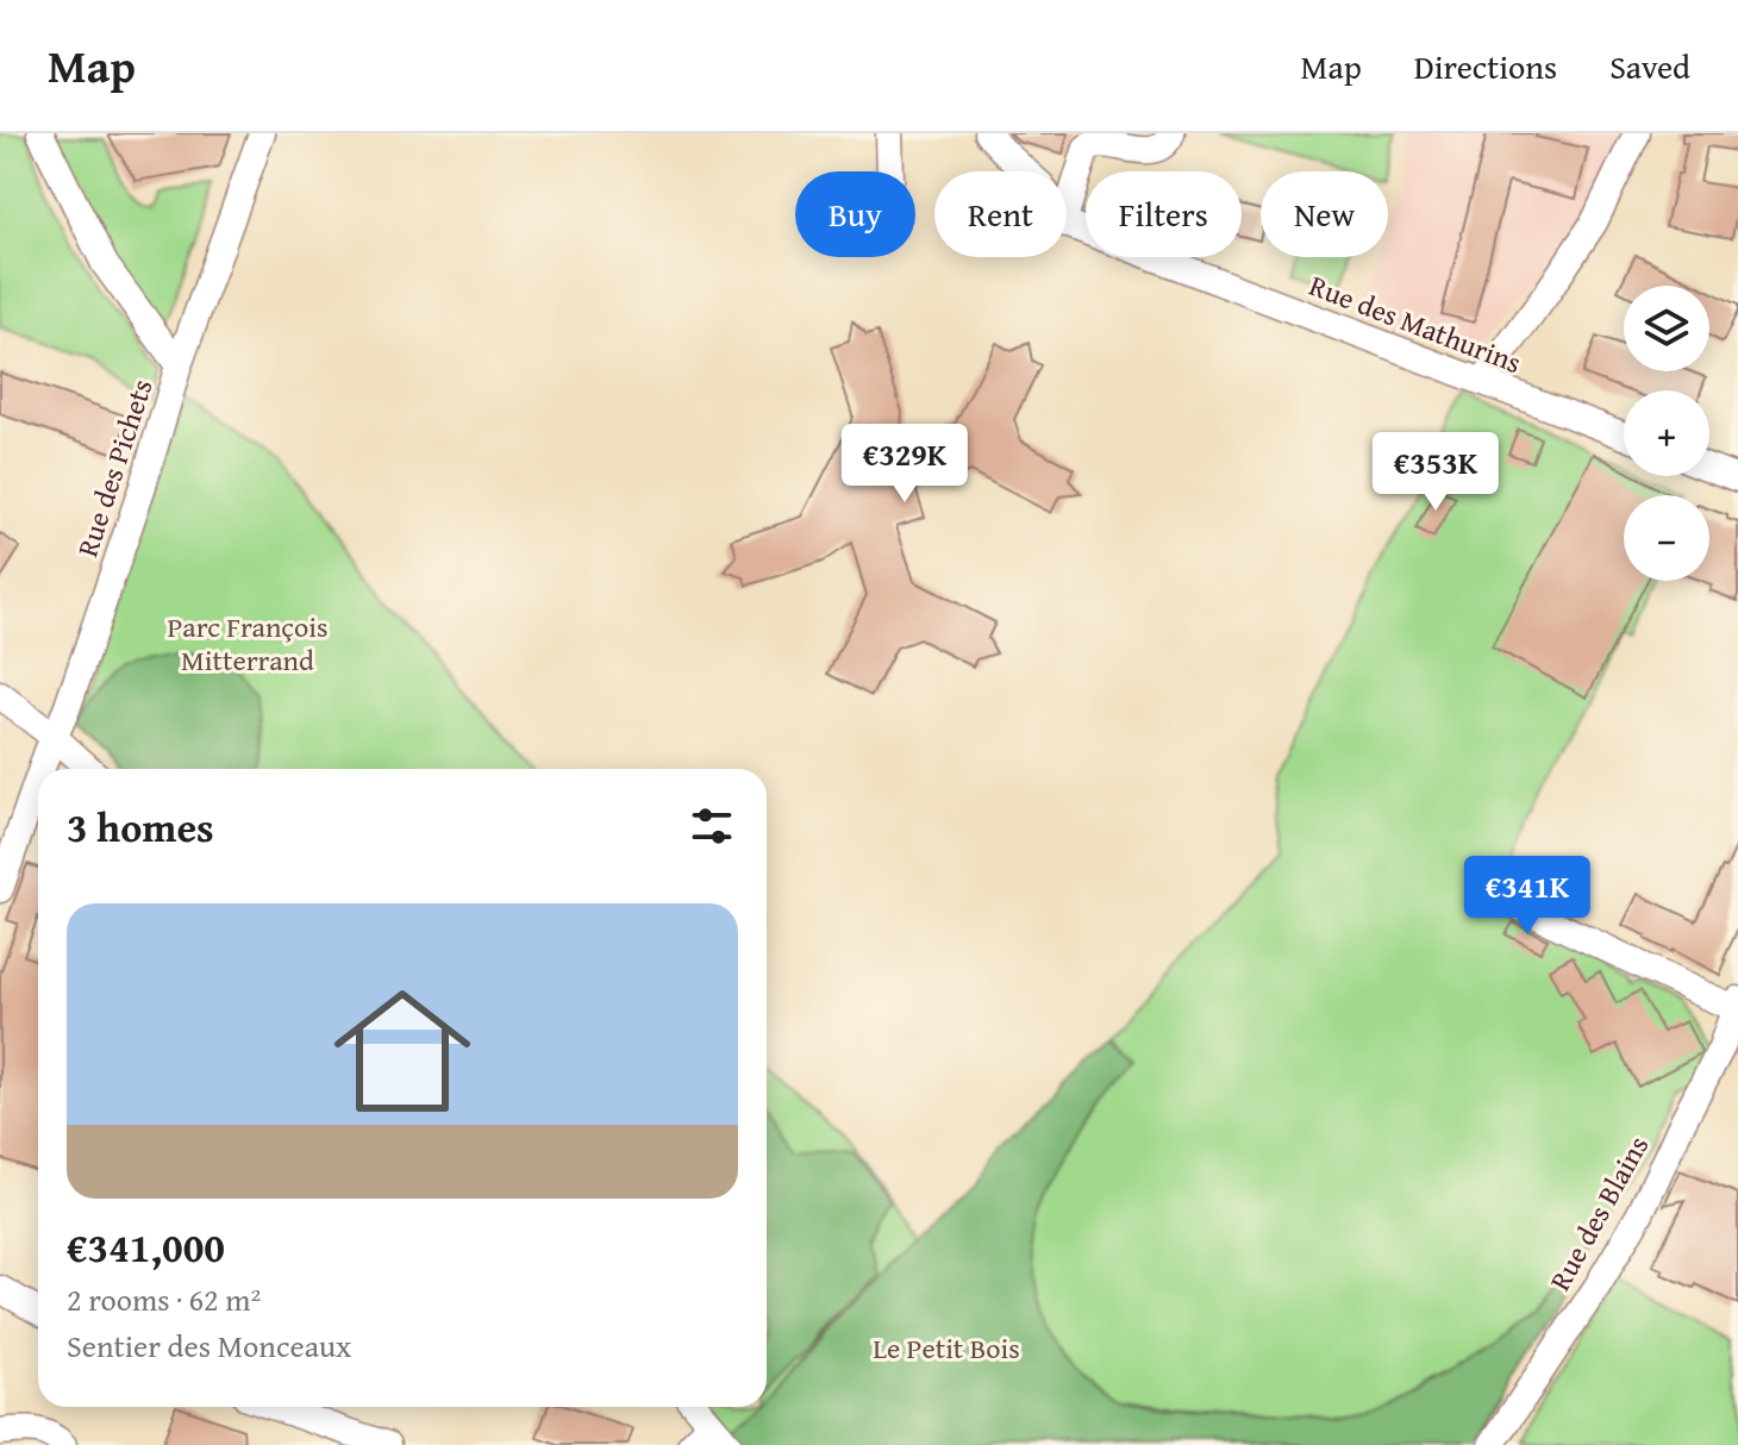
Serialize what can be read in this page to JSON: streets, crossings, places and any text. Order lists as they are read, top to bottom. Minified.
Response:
{"streets":{"street":["Rue des Mathurins","Rue des Pichets","Rue des Blains"]},"parks":["Parc François Mitterrand","Le Petit Bois"],"page":{"header":"Map","nav":["Map","Directions","Saved"],"chip":["Buy","Rent","Filters","New"],"map_buttons":["+","−"],"price":["€329K","€353K","€341K"],"heading":"3 homes","list":[{"name":"€341,000","note":"2 rooms · 62 m² · Sentier des Monceaux"}]}}
